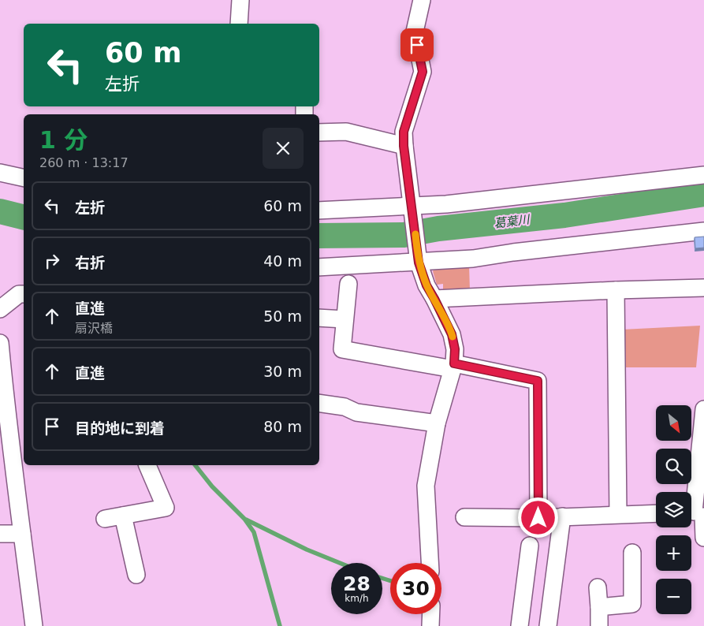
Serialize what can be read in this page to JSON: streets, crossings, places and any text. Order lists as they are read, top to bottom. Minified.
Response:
{"water":["葛葉川"],"north":"bottom right","page":{"turn":["60 m","左折"],"heading":["1 分","260 m · 13:17"],"list":[{"name":"左折","value":"60 m"},{"name":"右折","value":"40 m"},{"name":"直進","note":"扇沢橋","value":"50 m"},{"name":"直進","value":"30 m"},{"name":"目的地に到着","value":"80 m"}],"map_buttons":["+","−"],"speed":"28 km/h","limit":"30"}}
